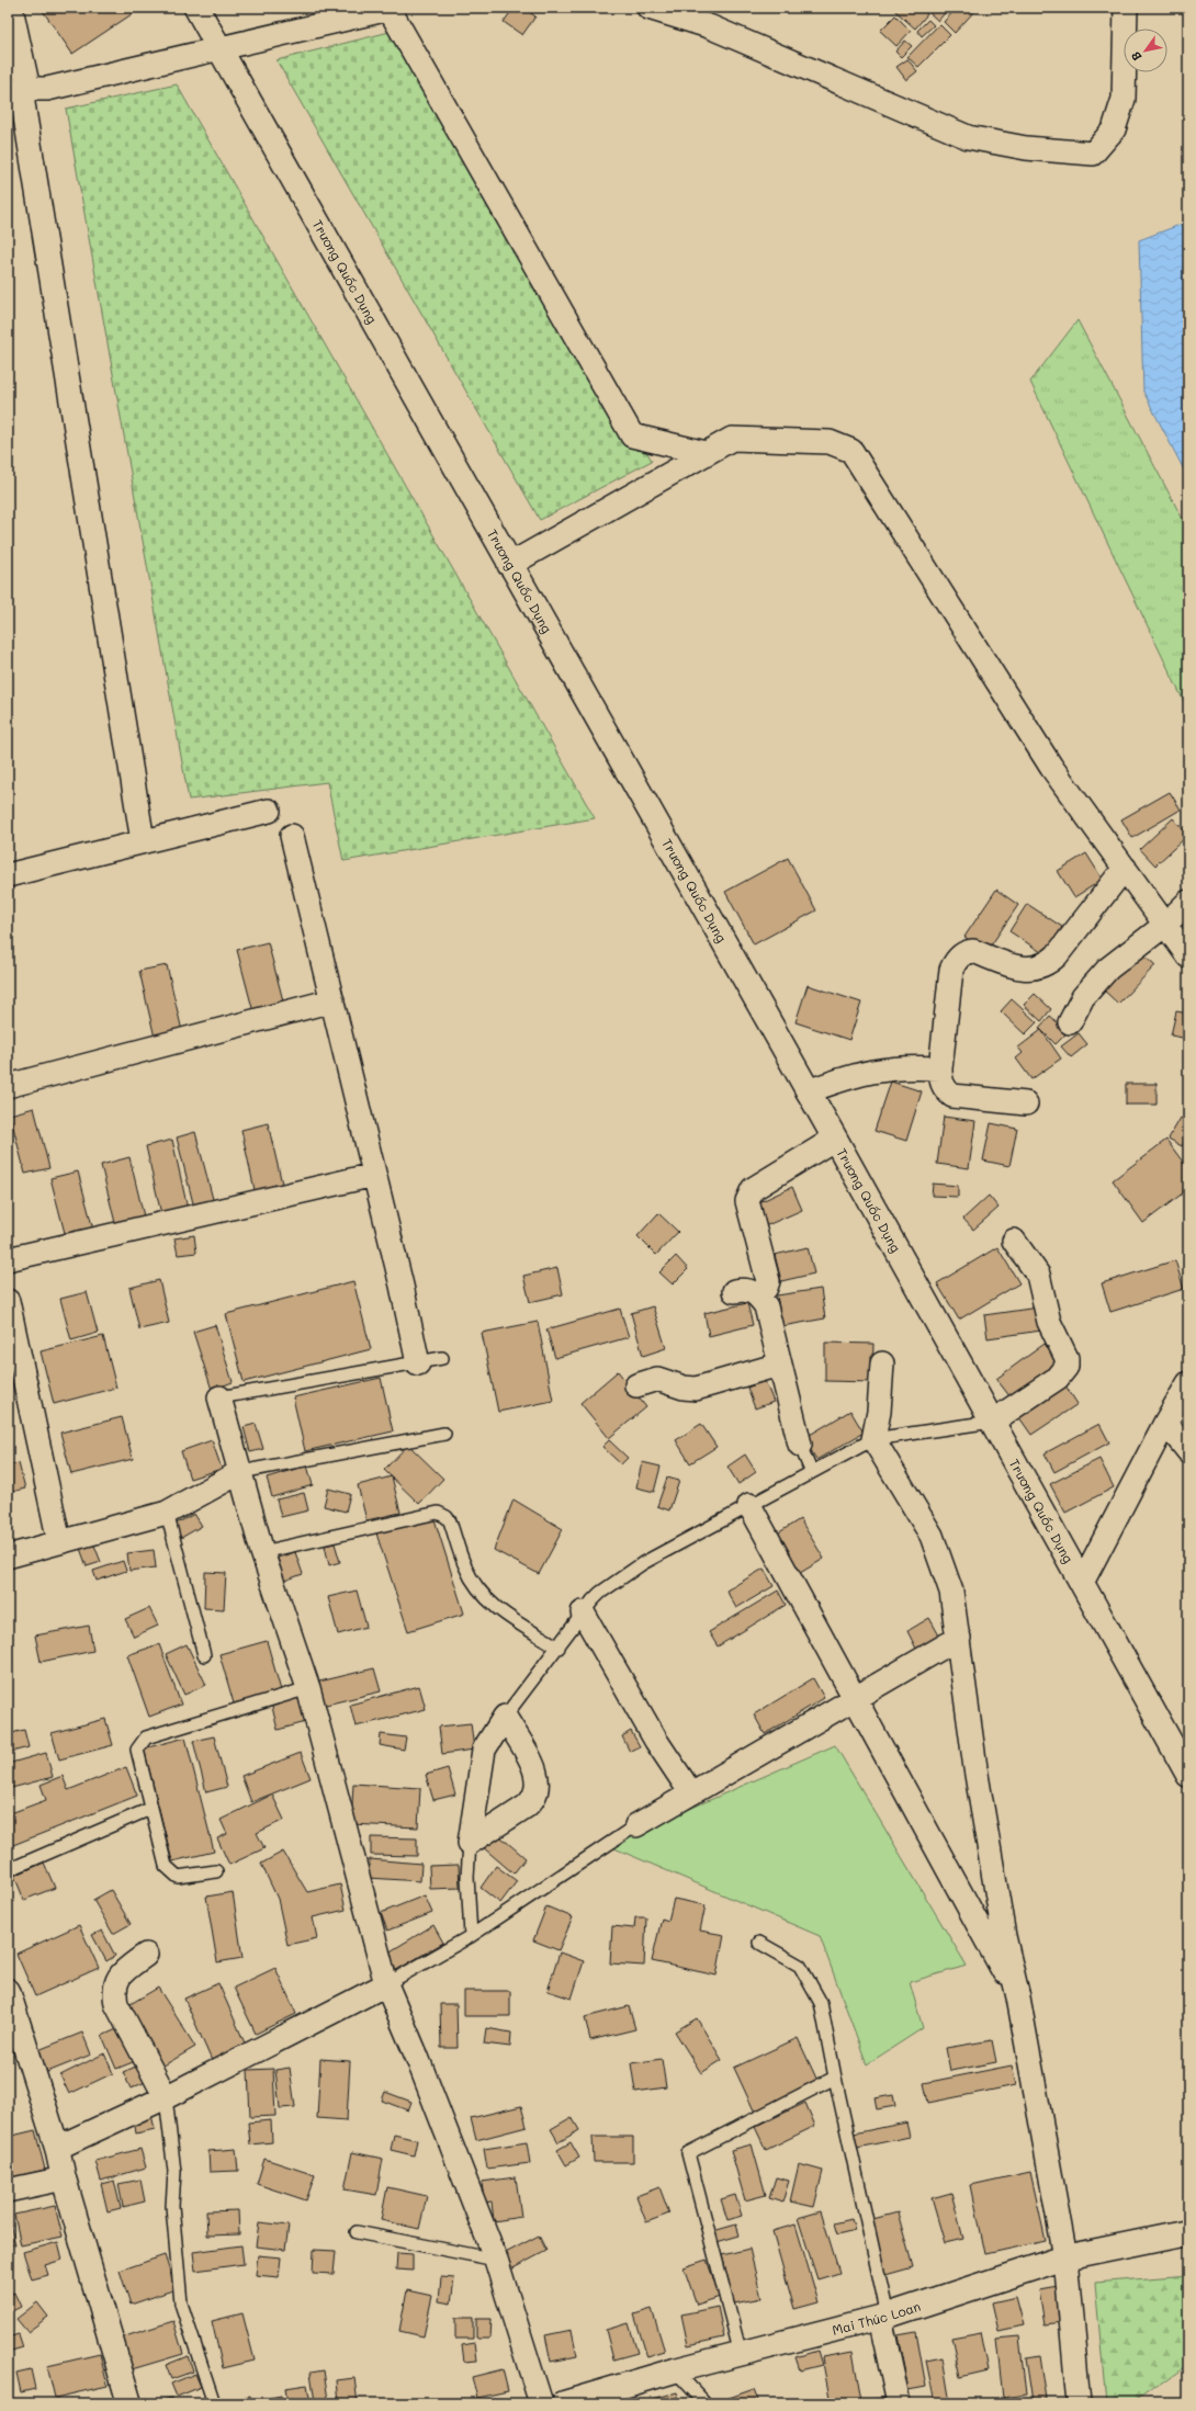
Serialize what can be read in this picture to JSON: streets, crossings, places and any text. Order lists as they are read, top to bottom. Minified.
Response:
{"streets":{"street":["Trương Quốc Dụng","Mai Thúc Loan"]},"north":"bottom left"}
